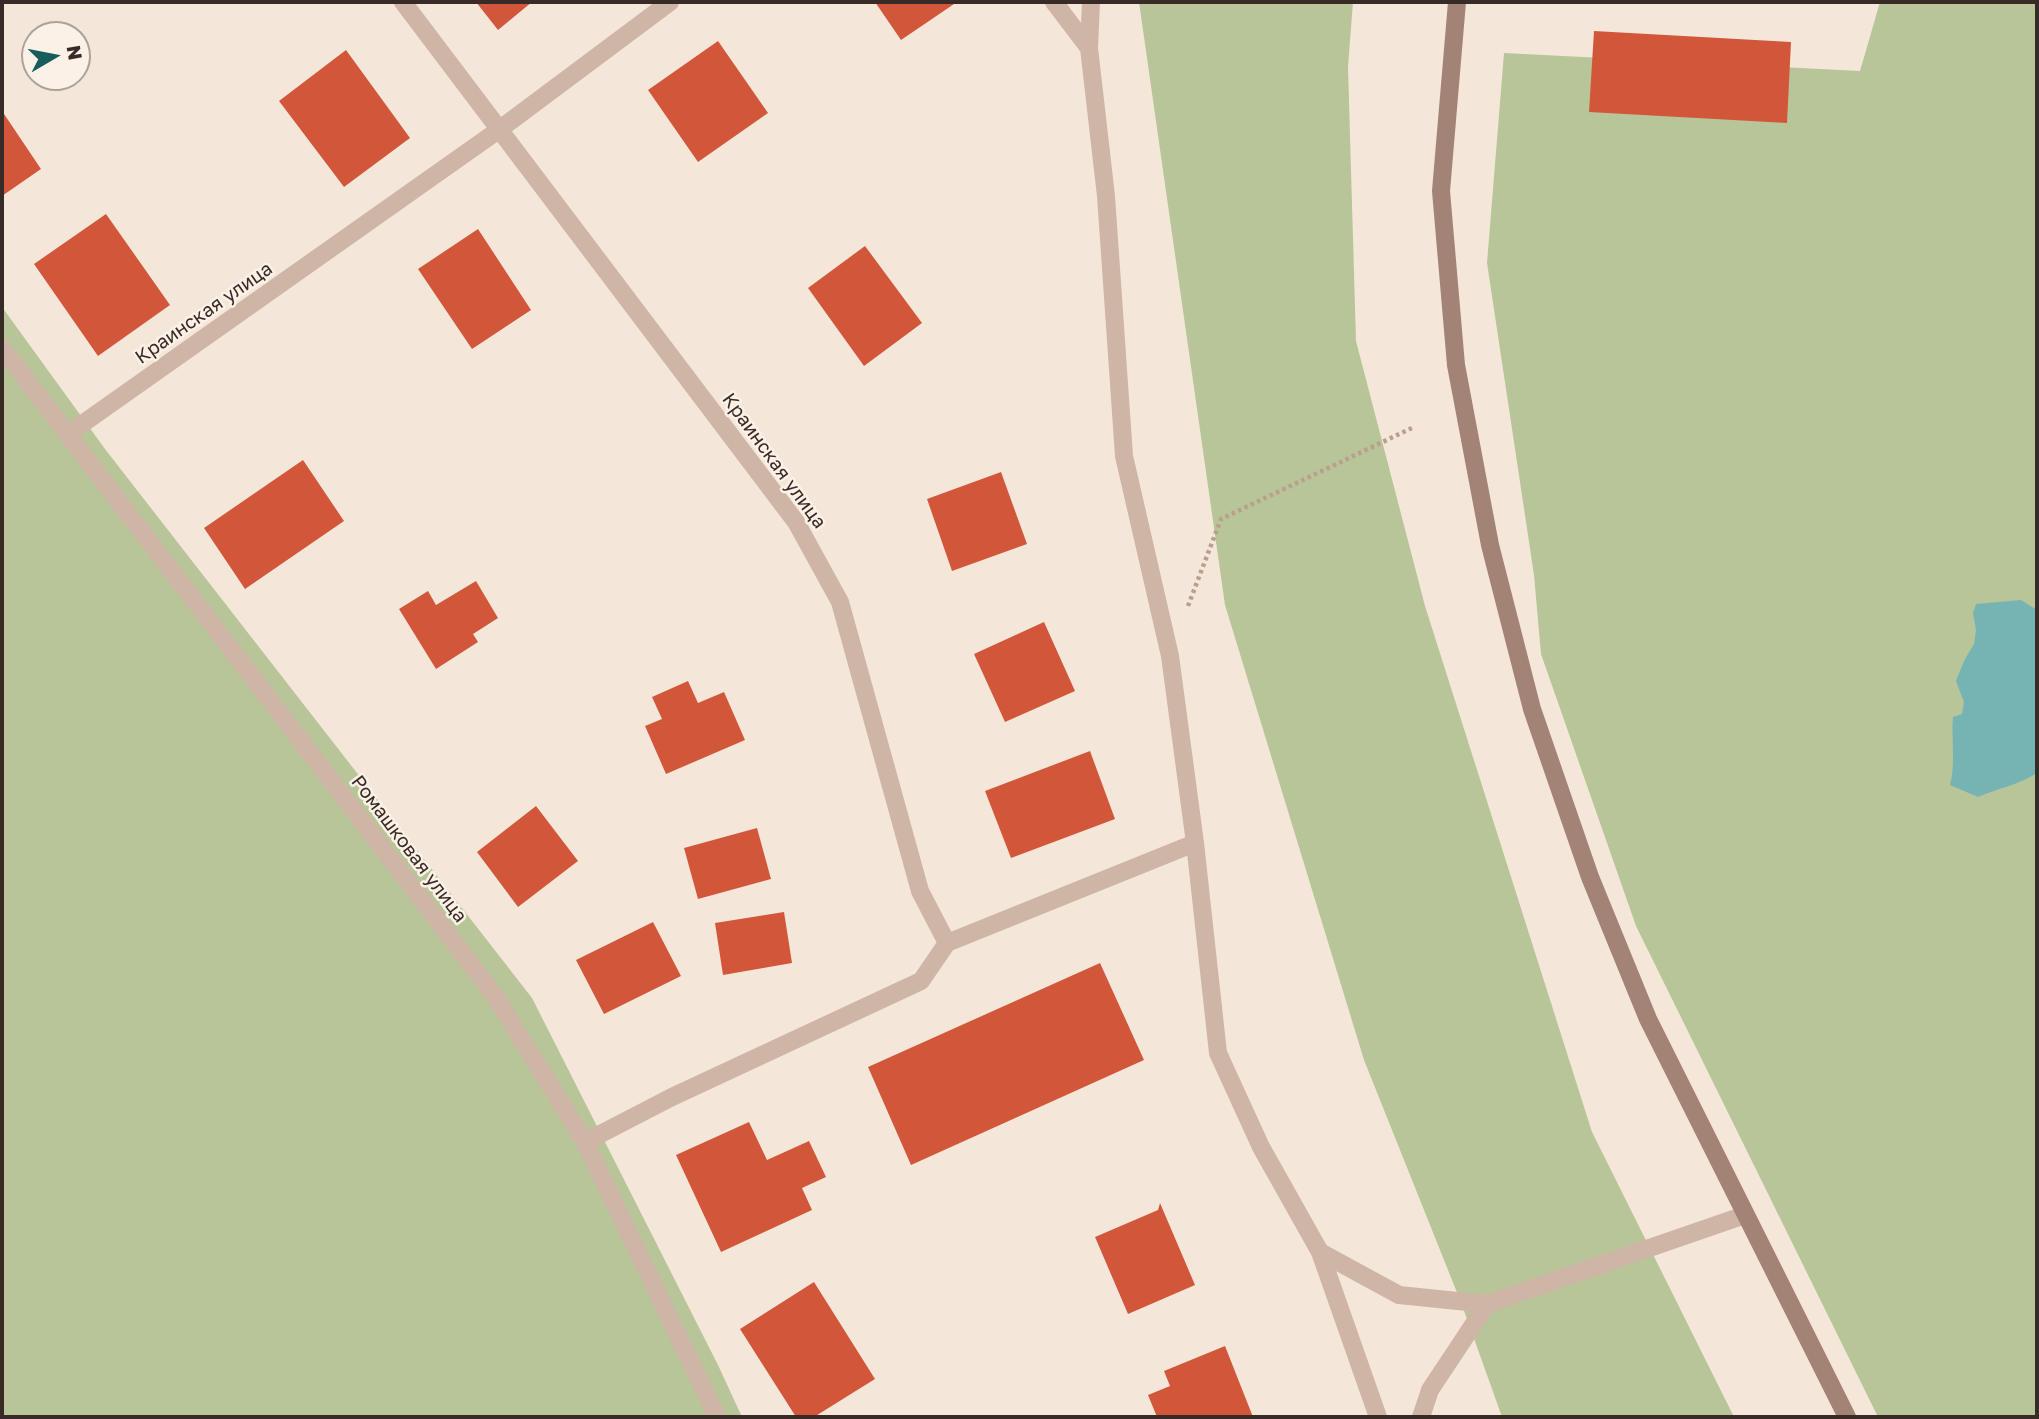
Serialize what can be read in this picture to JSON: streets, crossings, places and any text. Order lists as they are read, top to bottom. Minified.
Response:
{"streets":{"street":["Краинская улица","Ромашковая улица"]},"crossings":[["Краинская улица","Ромашковая улица"]],"north":"right"}
